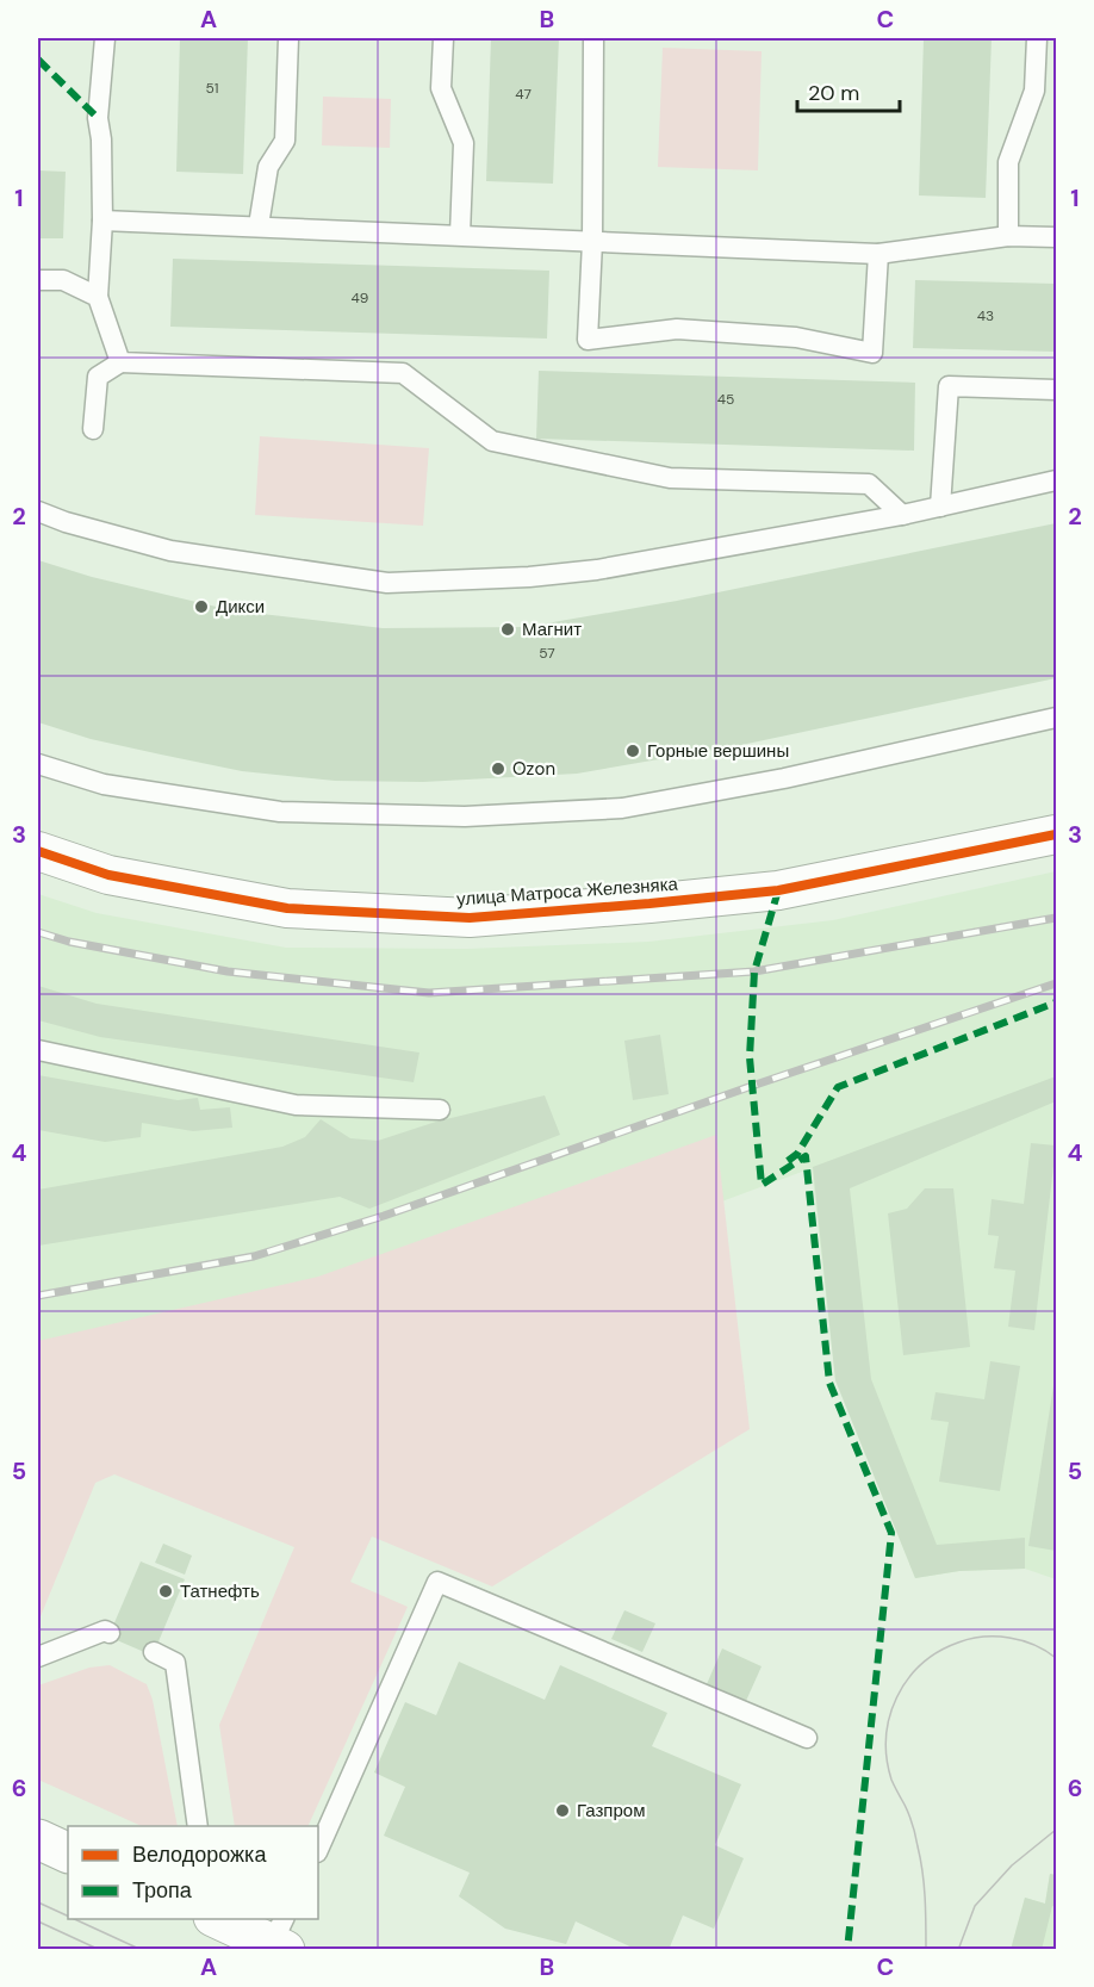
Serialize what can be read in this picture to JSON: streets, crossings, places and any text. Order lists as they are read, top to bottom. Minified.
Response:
{"streets":{"street":["улица Матроса Железняка"]},"places":["Дикси","Магнит","Горные вершины","Ozon","Татнефть","Газпром"],"house_numbers":["51","47","49","43","45","57"],"legend":["Велодорожка","Тропа"],"scale_bar":"20 m","grid":{"columns":["A","B","C"],"rows":["1","2","3","4","5","6"]}}
